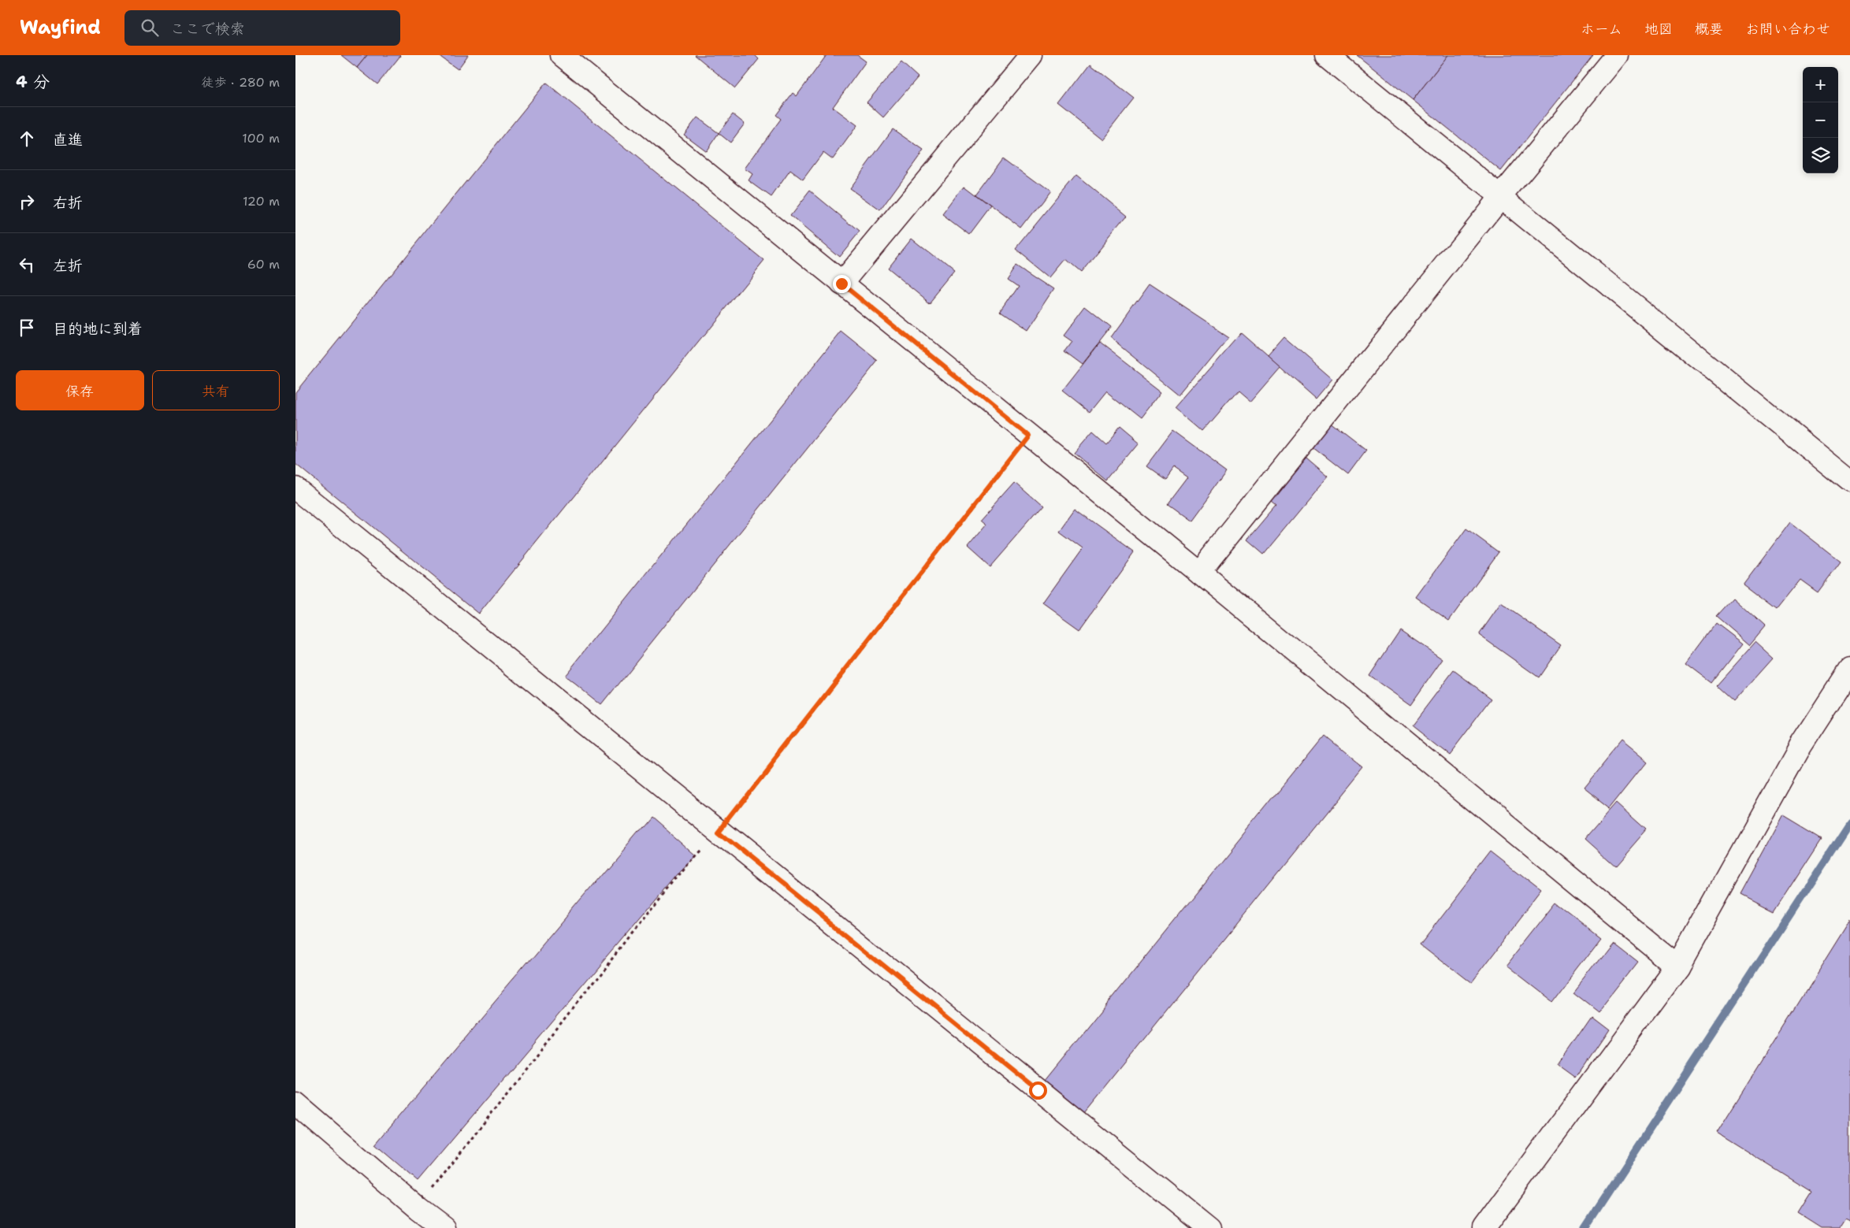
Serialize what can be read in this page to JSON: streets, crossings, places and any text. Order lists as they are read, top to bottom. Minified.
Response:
{"page":{"header":"Wayfind","search":"ここで検索","nav":["ホーム","地図","概要","お問い合わせ"],"heading":["4 分","徒歩 · 280 m"],"map_buttons":["+","−"],"list":[["直進","100 m"],["右折","120 m"],["左折","60 m"],"目的地に到着"],"buttons":["保存","共有"]}}
